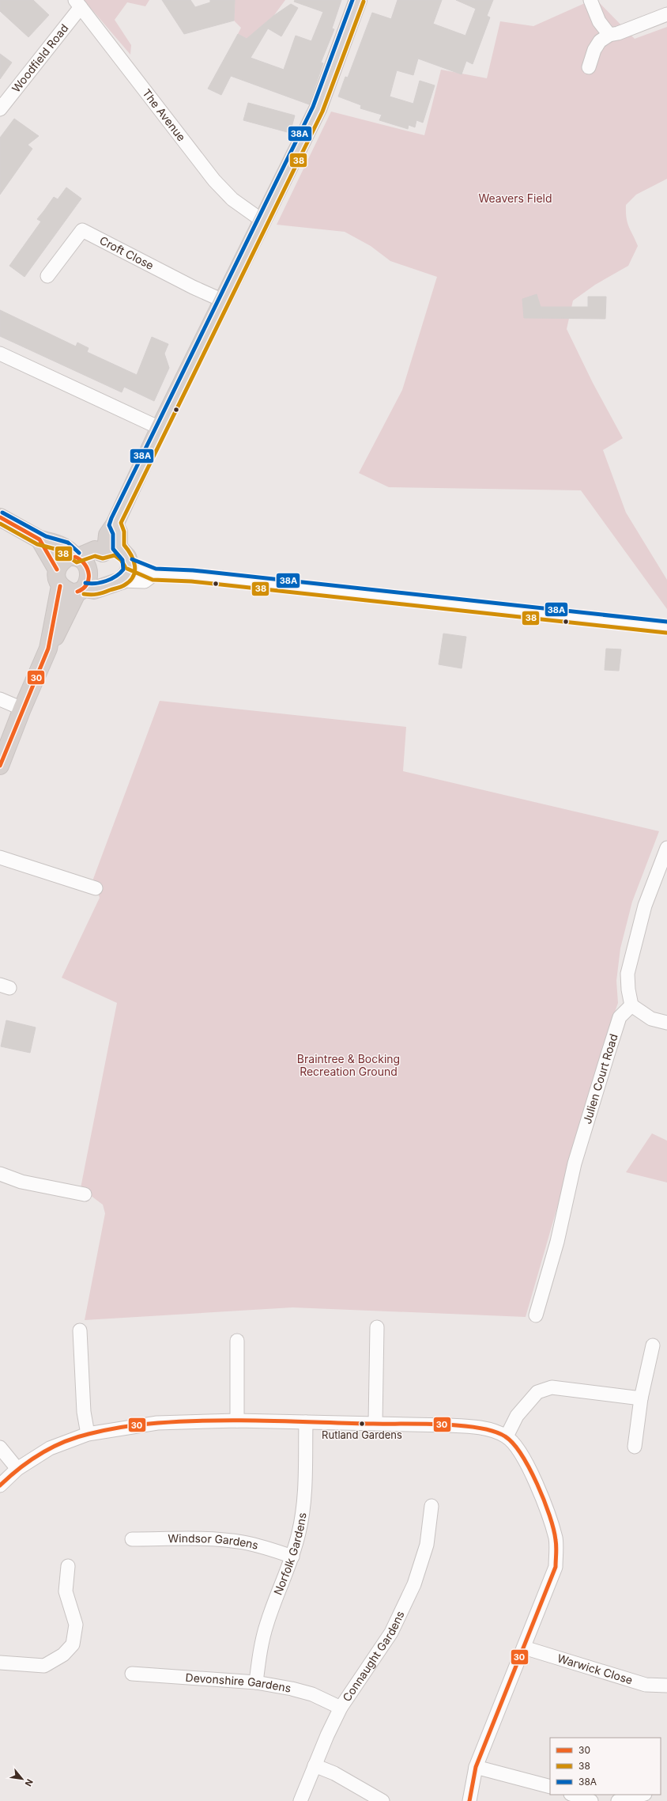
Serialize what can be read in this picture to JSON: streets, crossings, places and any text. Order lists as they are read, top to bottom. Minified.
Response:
{"streets":{"street":["Woodfield Road","The Avenue","Croft Close","Julien Court Road","Windsor Gardens","Norfolk Gardens","Connaught Gardens","Warwick Close","Devonshire Gardens"]},"crossings":[["Woodfield Road","The Avenue"],["Windsor Gardens","Norfolk Gardens"],["Norfolk Gardens","Devonshire Gardens"],["Connaught Gardens","Devonshire Gardens"]],"parks":["Weavers Field","Braintree & Bocking Recreation Ground"],"places":["Rutland Gardens"],"lines":["transit line 38A","transit line 38","transit line 30"],"legend":["30","38","38A"],"north":"bottom right"}
